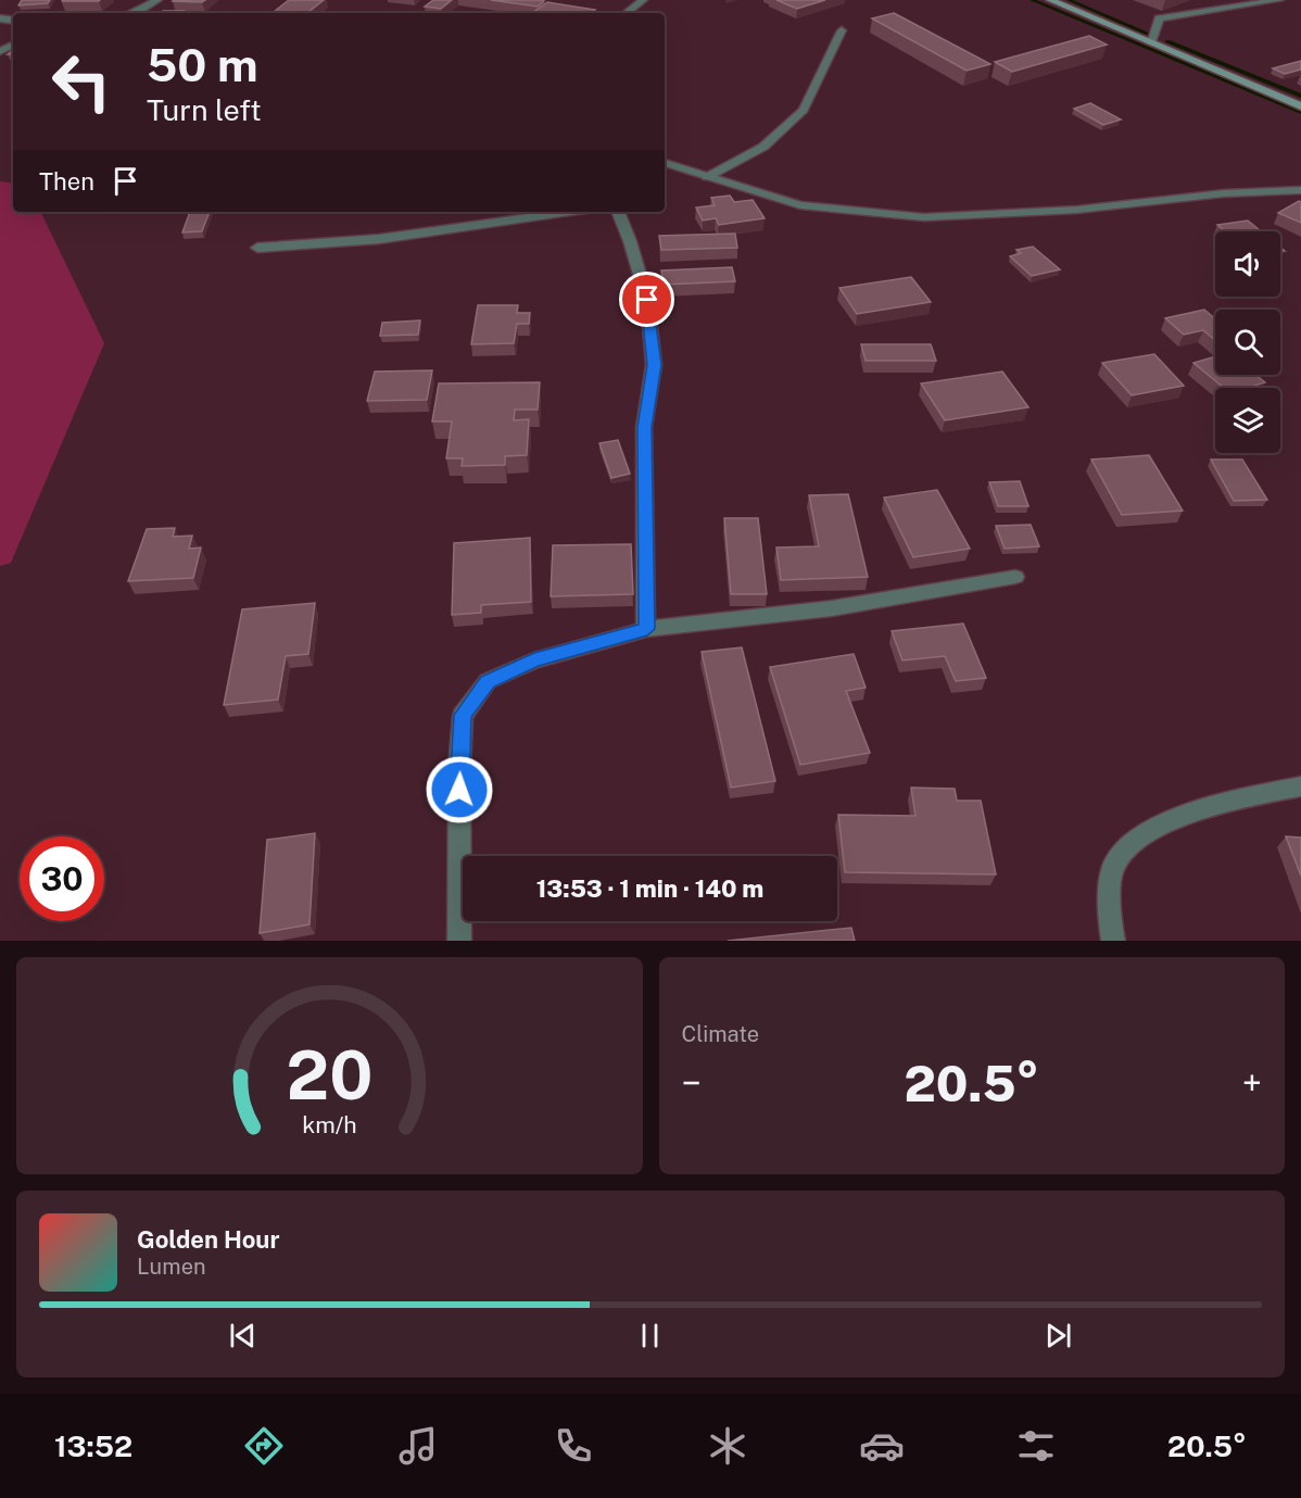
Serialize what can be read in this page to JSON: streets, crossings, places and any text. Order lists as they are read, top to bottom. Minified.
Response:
{"page":{"turn":["50 m","Turn left"],"then":"Then","limit":"30","trip":"13:53 · 1 min · 140 m","tile":"Climate","heat":["−","20.5°","+"],"song":["Golden Hour","Lumen"],"tabs":["13:52","20.5°"],"gauge":["20","km/h"]}}
